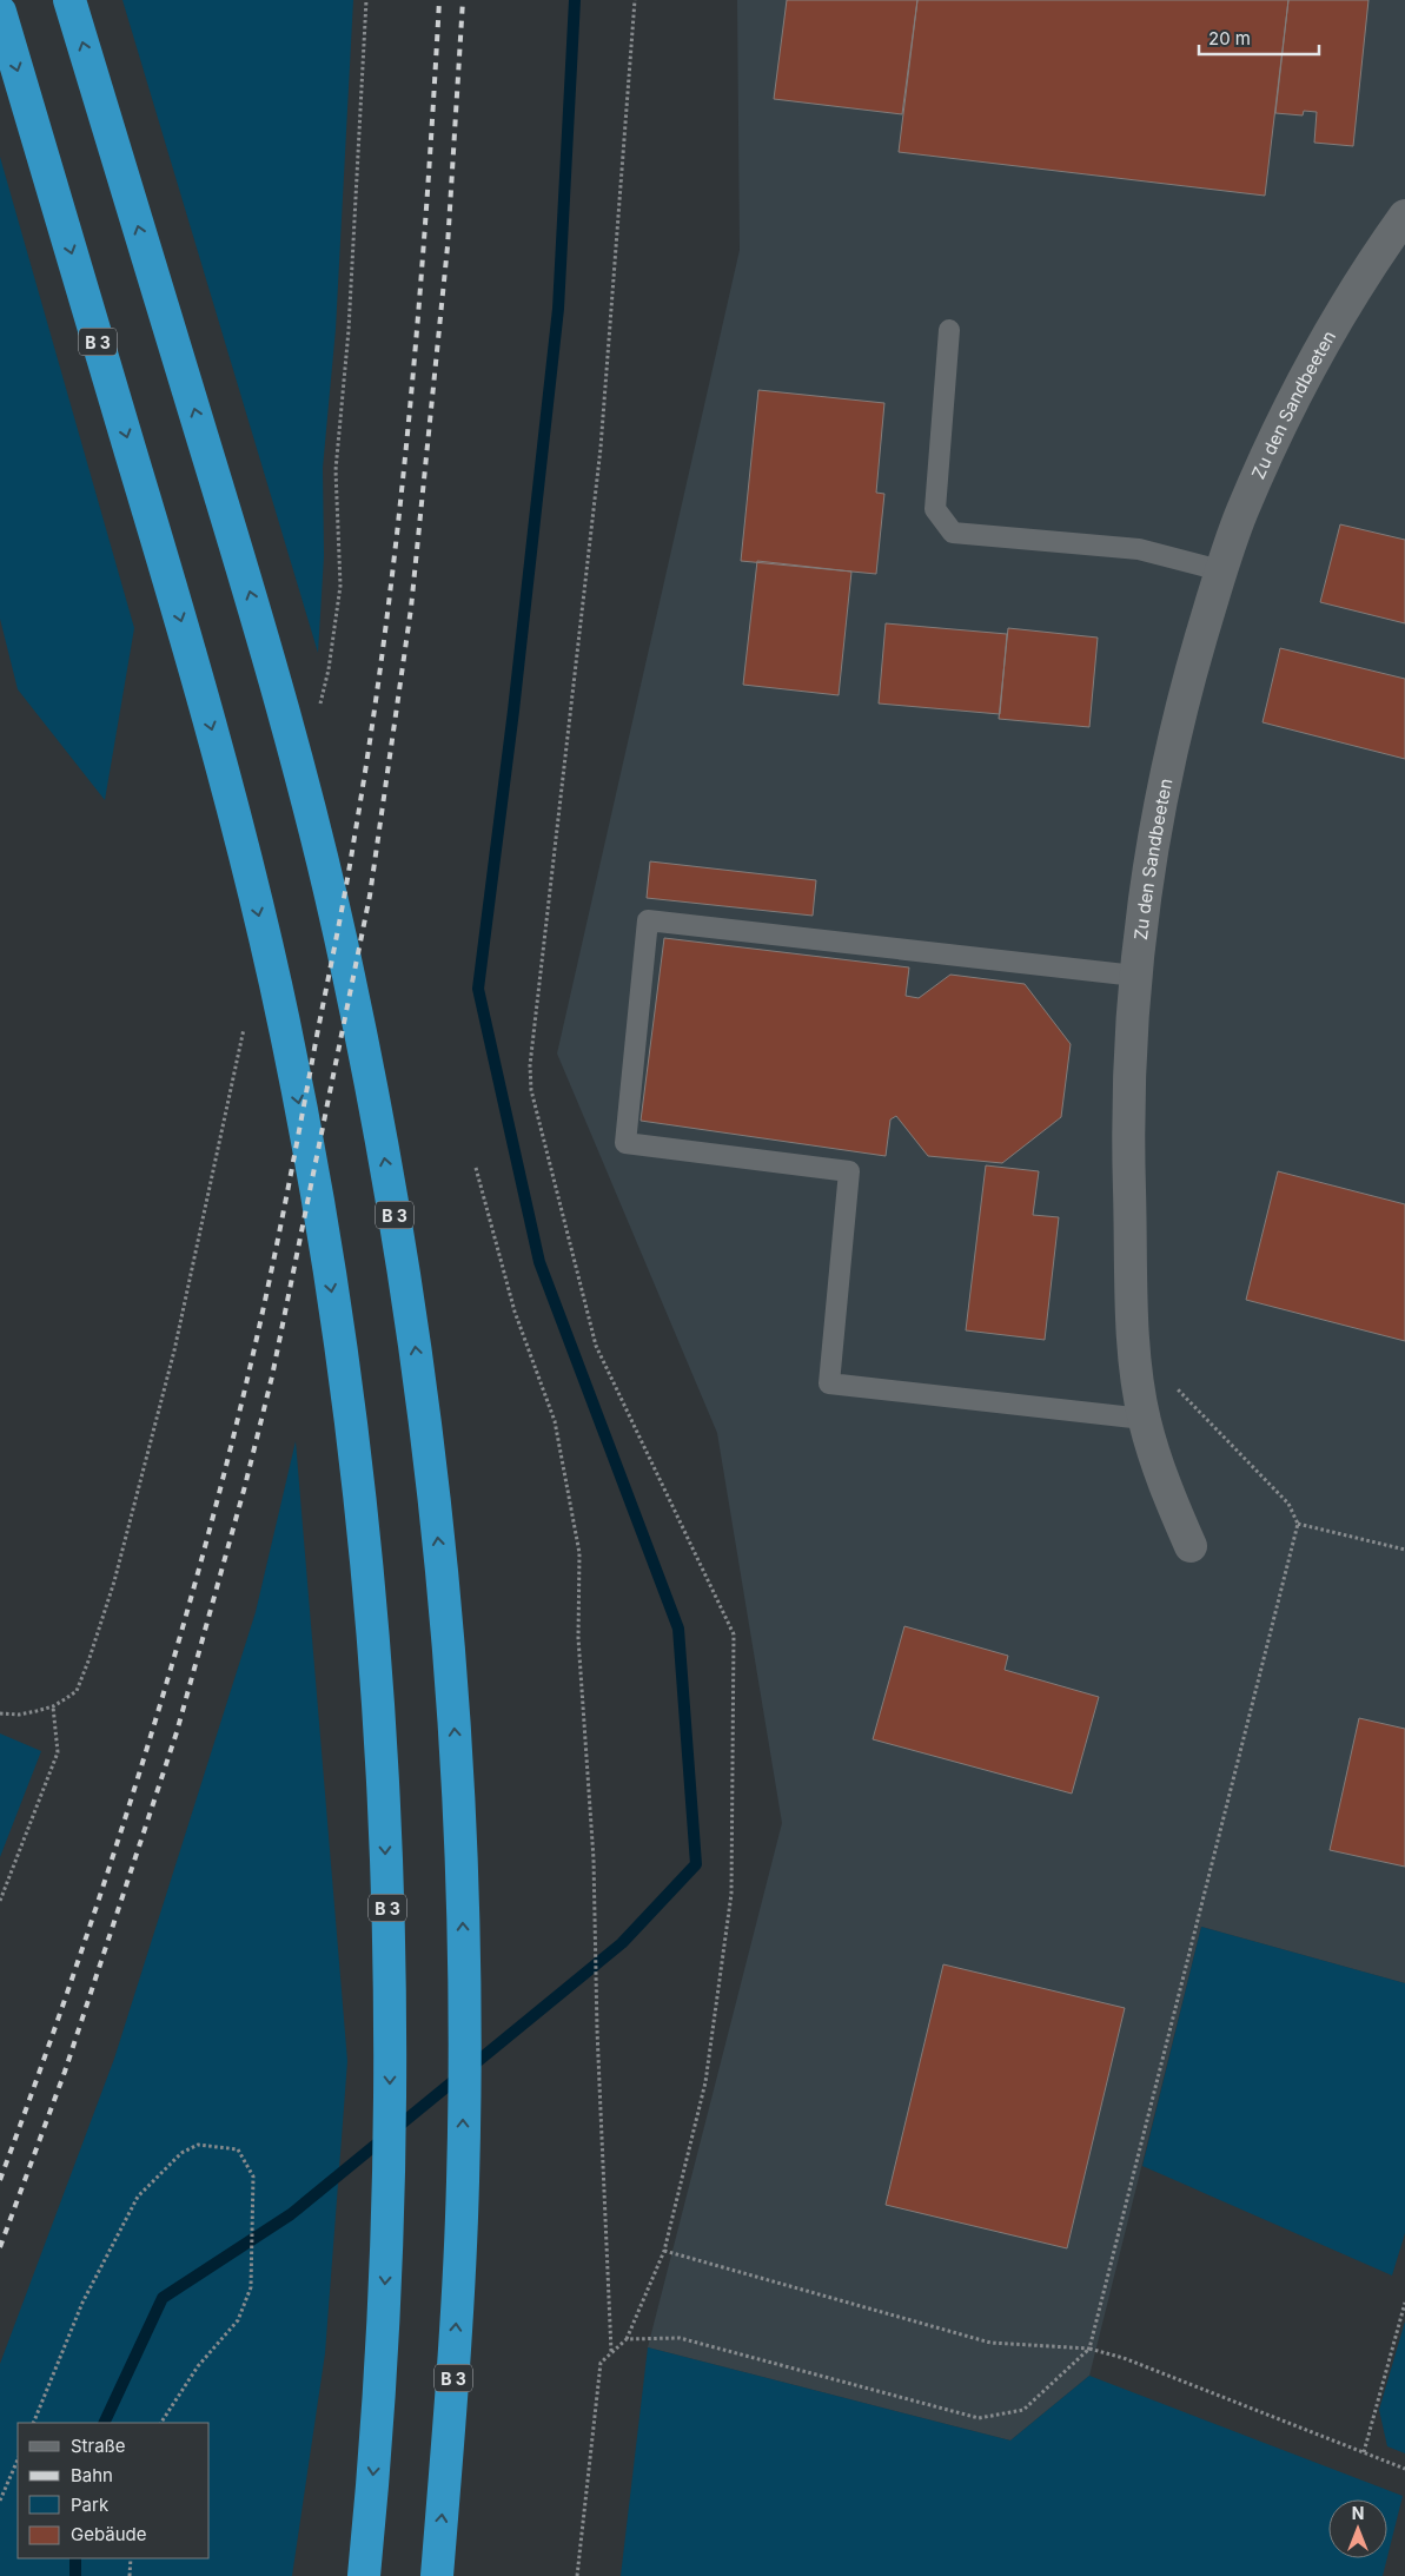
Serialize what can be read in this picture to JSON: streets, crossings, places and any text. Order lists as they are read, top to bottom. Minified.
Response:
{"streets":{"highway":["B 3"],"street":["Zu den Sandbeeten"]},"legend":["Straße","Bahn","Park","Gebäude"],"scale_bar":"20 m","north":"top"}
